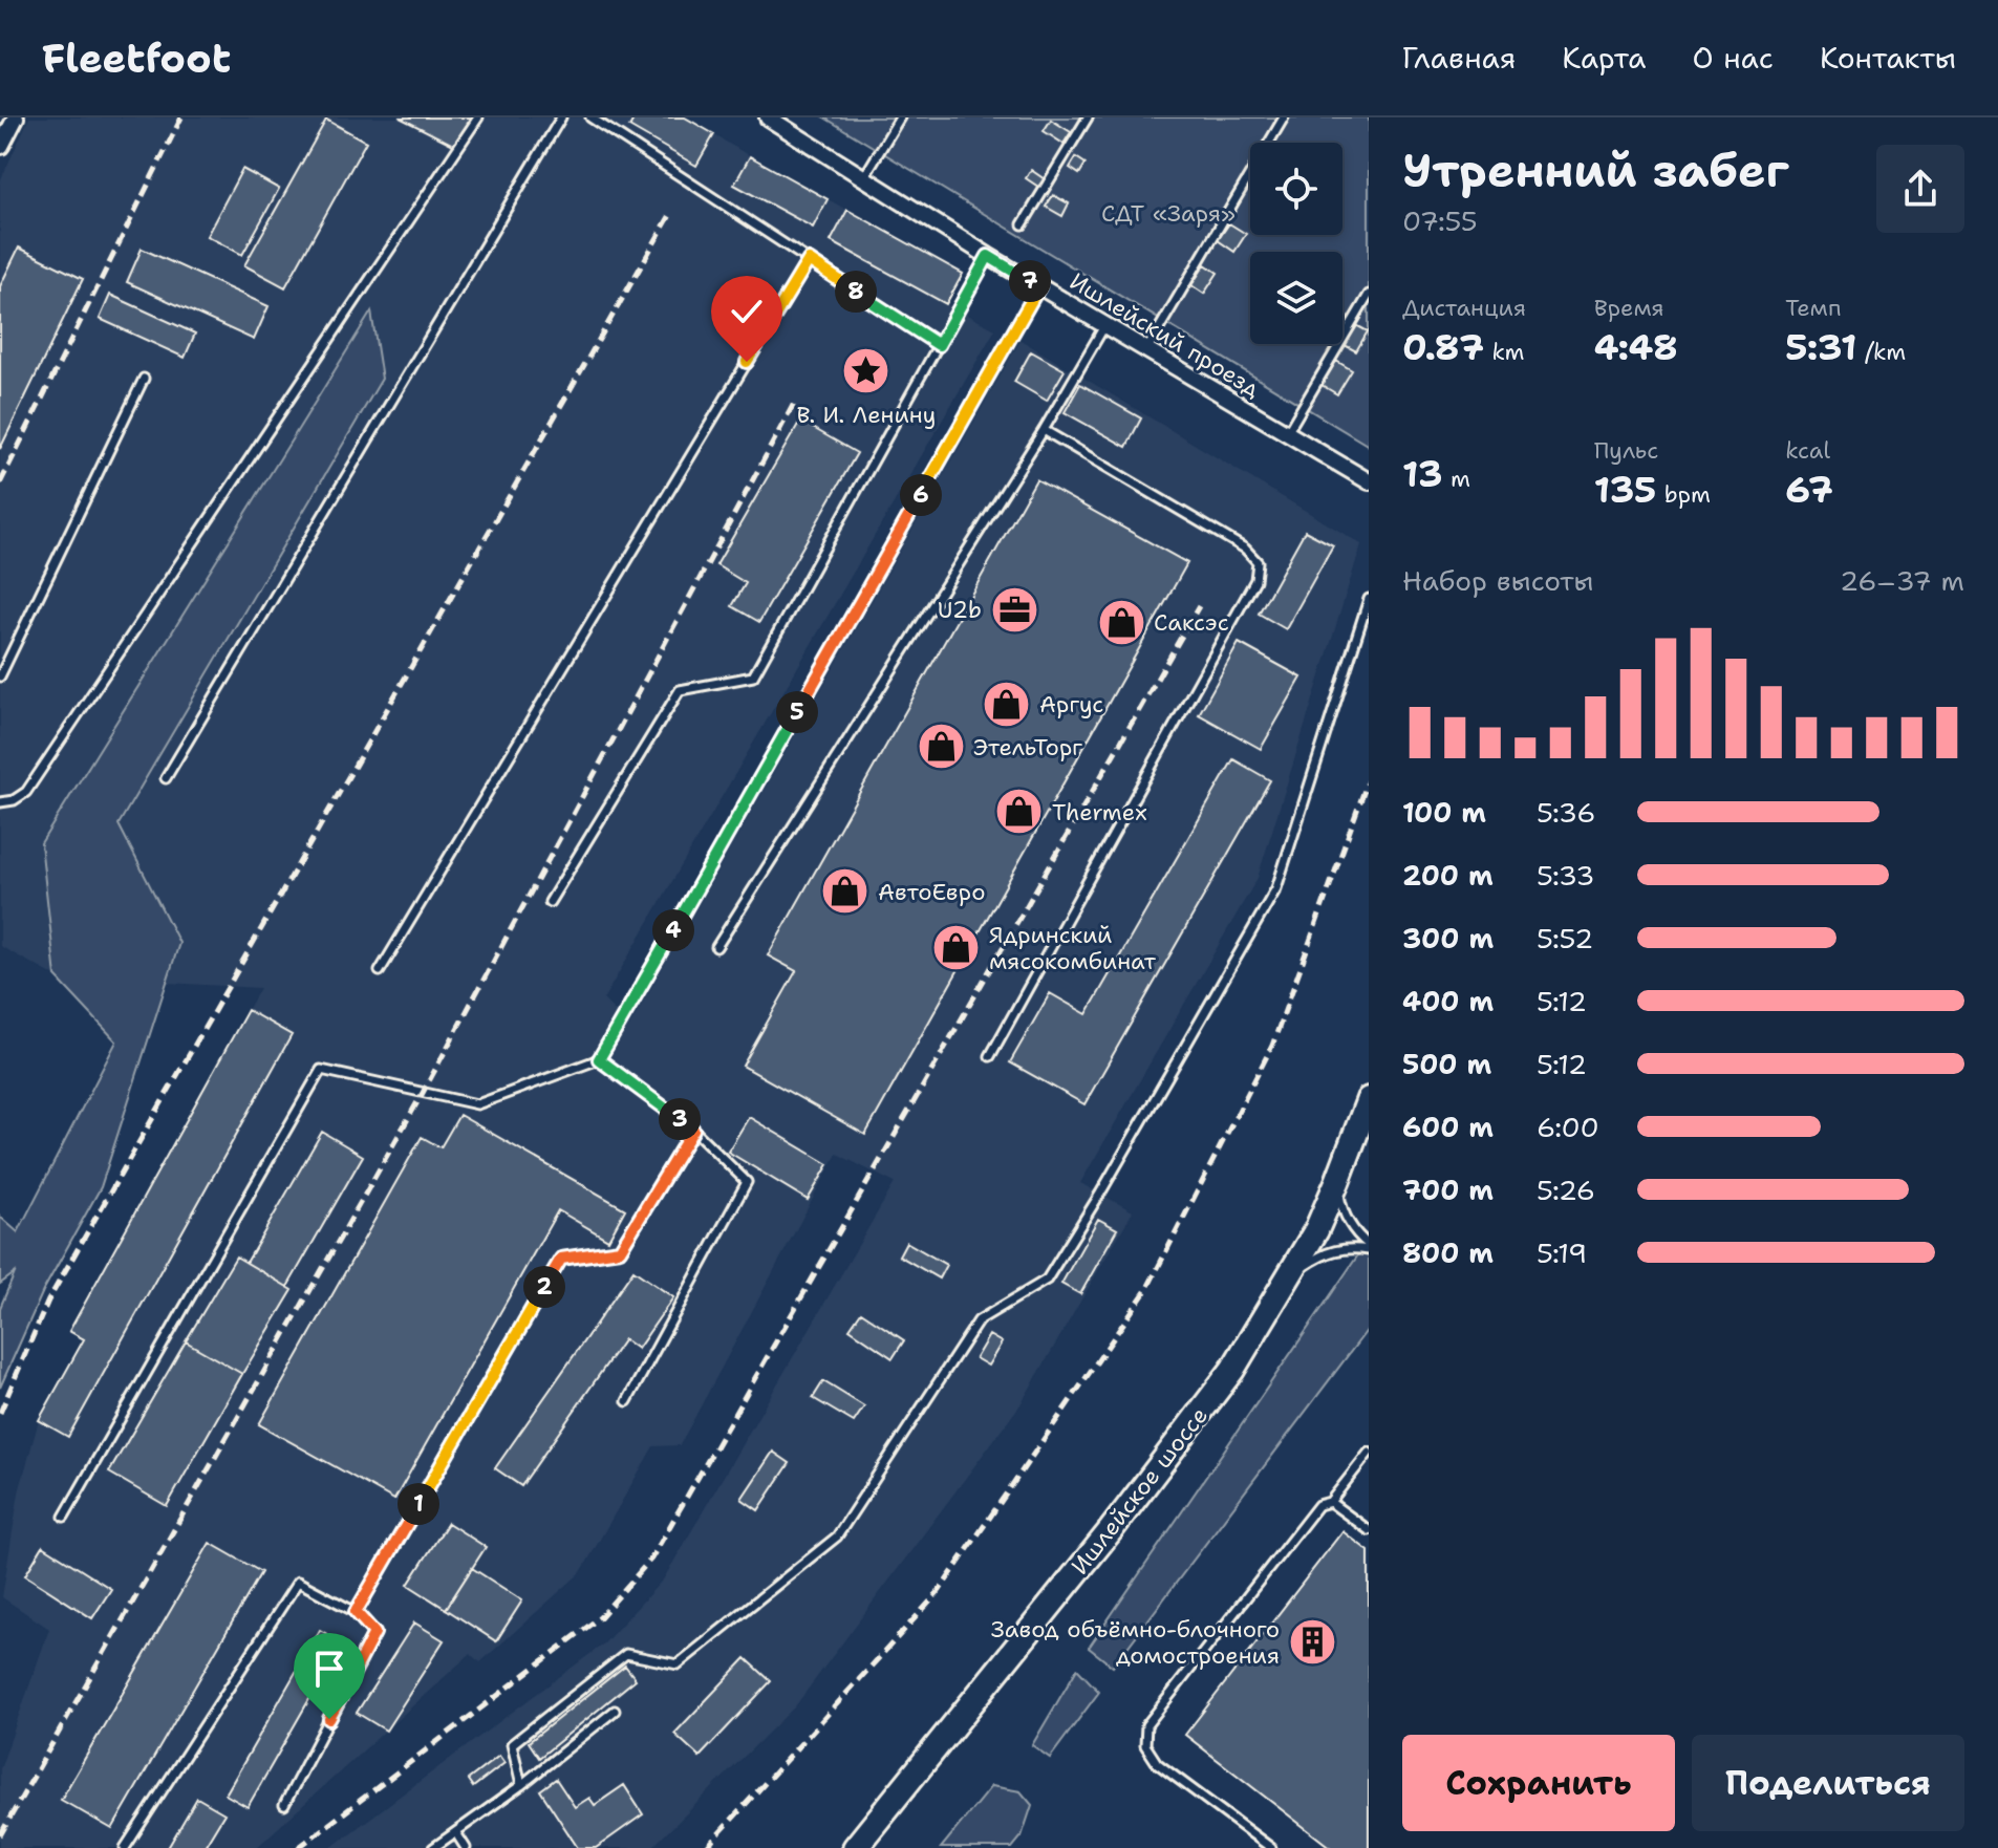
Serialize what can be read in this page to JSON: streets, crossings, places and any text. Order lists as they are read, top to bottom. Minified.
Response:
{"streets":{"main road":["Ишлейское шоссе"],"street":["Ишлейский проезд"]},"parks":["СДТ «Заря»"],"places":{"place":["В. И. Ленину"],"office":["U2b"],"shop":["Саксэс","Аргус","ЭтельТорг","Thermex","АвтоЕвро","Ядринский мясокомбинат"],"building":["Завод объёмно-блочного домостроения"]},"page":{"header":"Fleetfoot","nav":["Главная","Карта","О нас","Контакты"],"heading":["Утренний забег","07:55"],"pins":["7","8","6","5","4","3","2","1"],"stats":[["Дистанция","0.87 km"],["Время","4:48"],["Темп","5:31 /km"],["13 m"],["Пульс","135 bpm"],["kcal","67"]],"chart":["Набор высоты","26–37 m"],"list":[{"name":"100 m","note":"5:36"},{"name":"200 m","note":"5:33"},{"name":"300 m","note":"5:52"},{"name":"400 m","note":"5:12"},{"name":"500 m","note":"5:12"},{"name":"600 m","note":"6:00"},{"name":"700 m","note":"5:26"},{"name":"800 m","note":"5:19"}],"buttons":["Сохранить","Поделиться"]}}
